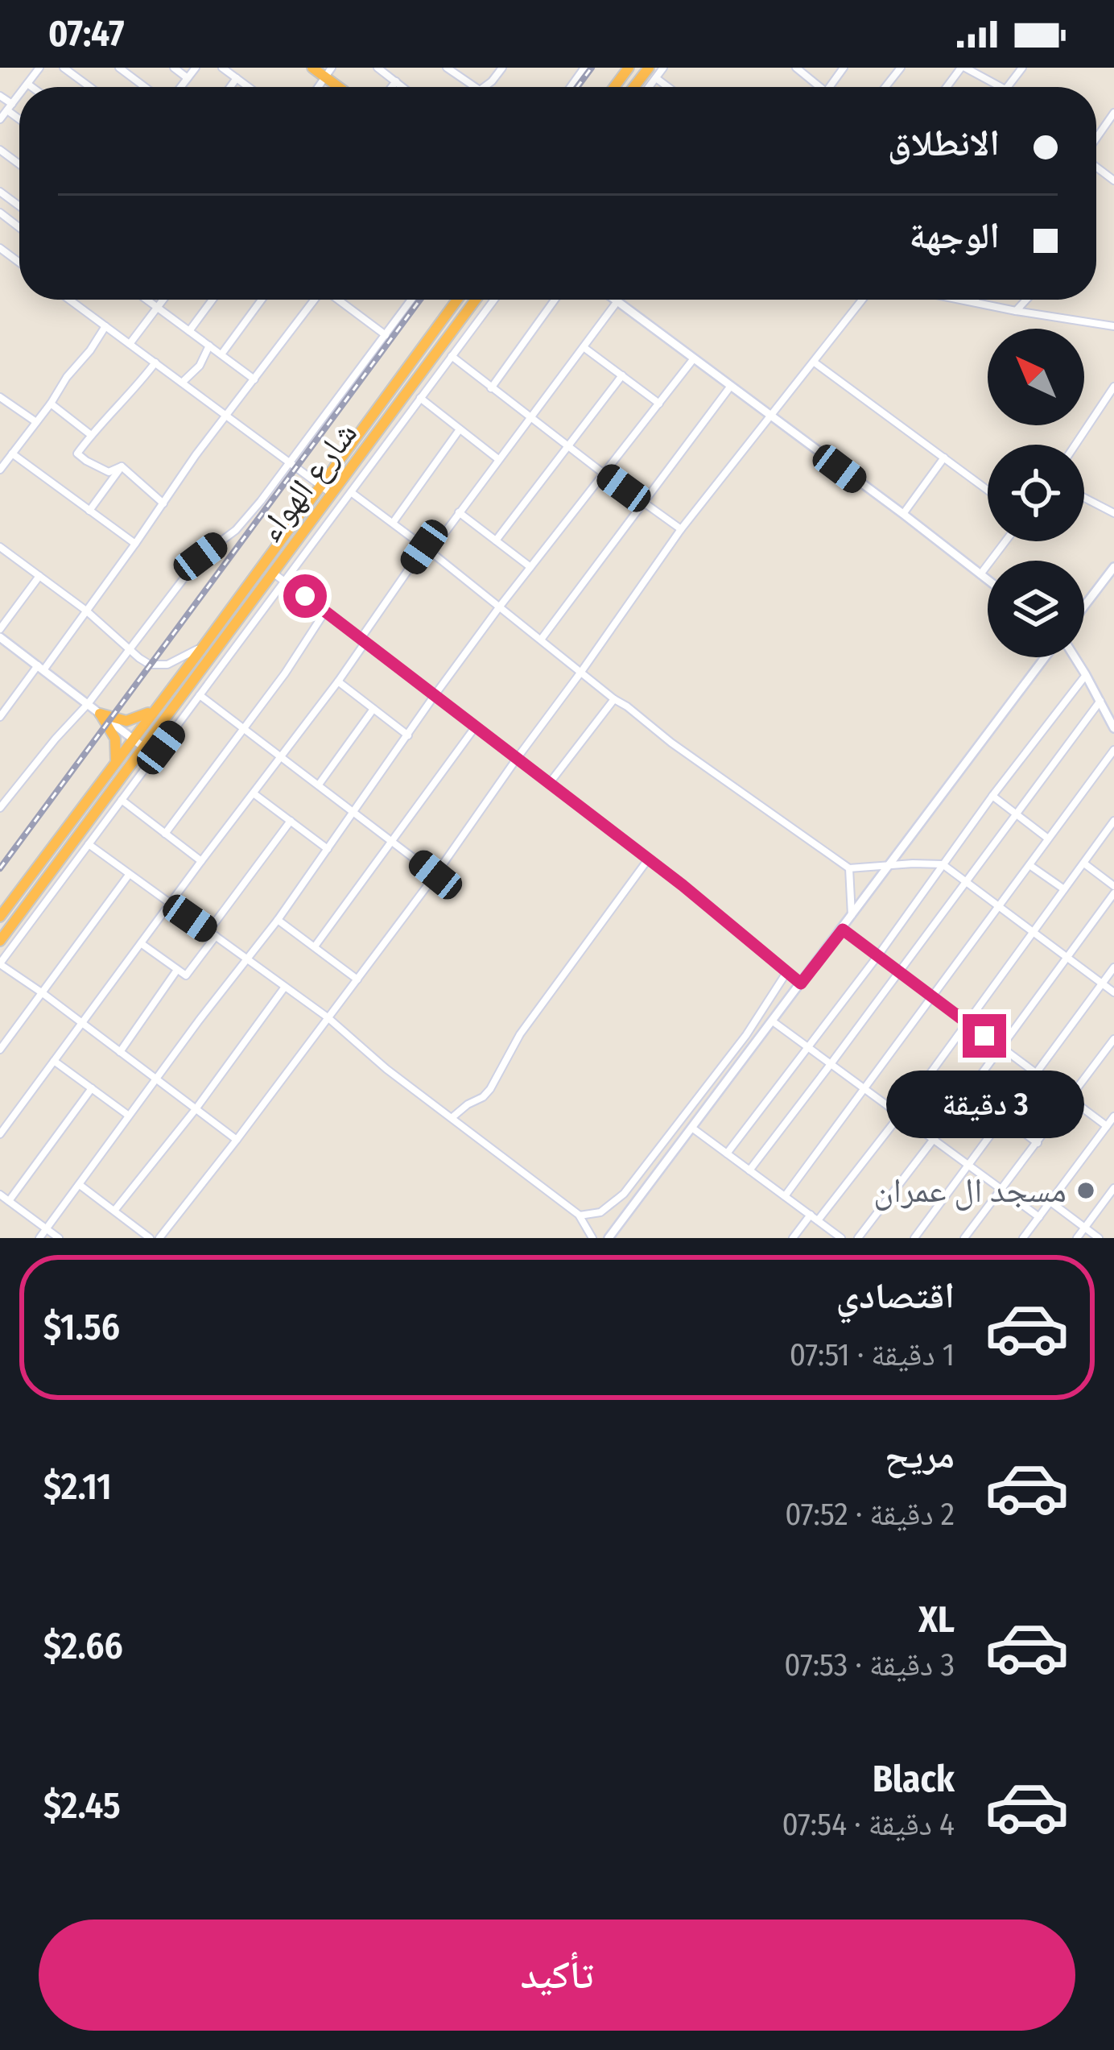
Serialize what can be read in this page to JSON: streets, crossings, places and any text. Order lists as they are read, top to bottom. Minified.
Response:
{"streets":{"highway":["شارع الهواء"]},"places":["مسجد ال عمران"],"north":"top left","page":{"status":"07:47","banner":["الانطلاق","الوجهة"],"bubble":"3 دقيقة","list":[{"name":"اقتصادي","note":"1 دقيقة · 07:51","value":"$1.56"},{"name":"مريح","note":"2 دقيقة · 07:52","value":"$2.11"},{"name":"XL","note":"3 دقيقة · 07:53","value":"$2.66"},{"name":"Black","note":"4 دقيقة · 07:54","value":"$2.45"}],"buttons":"تأكيد"}}
